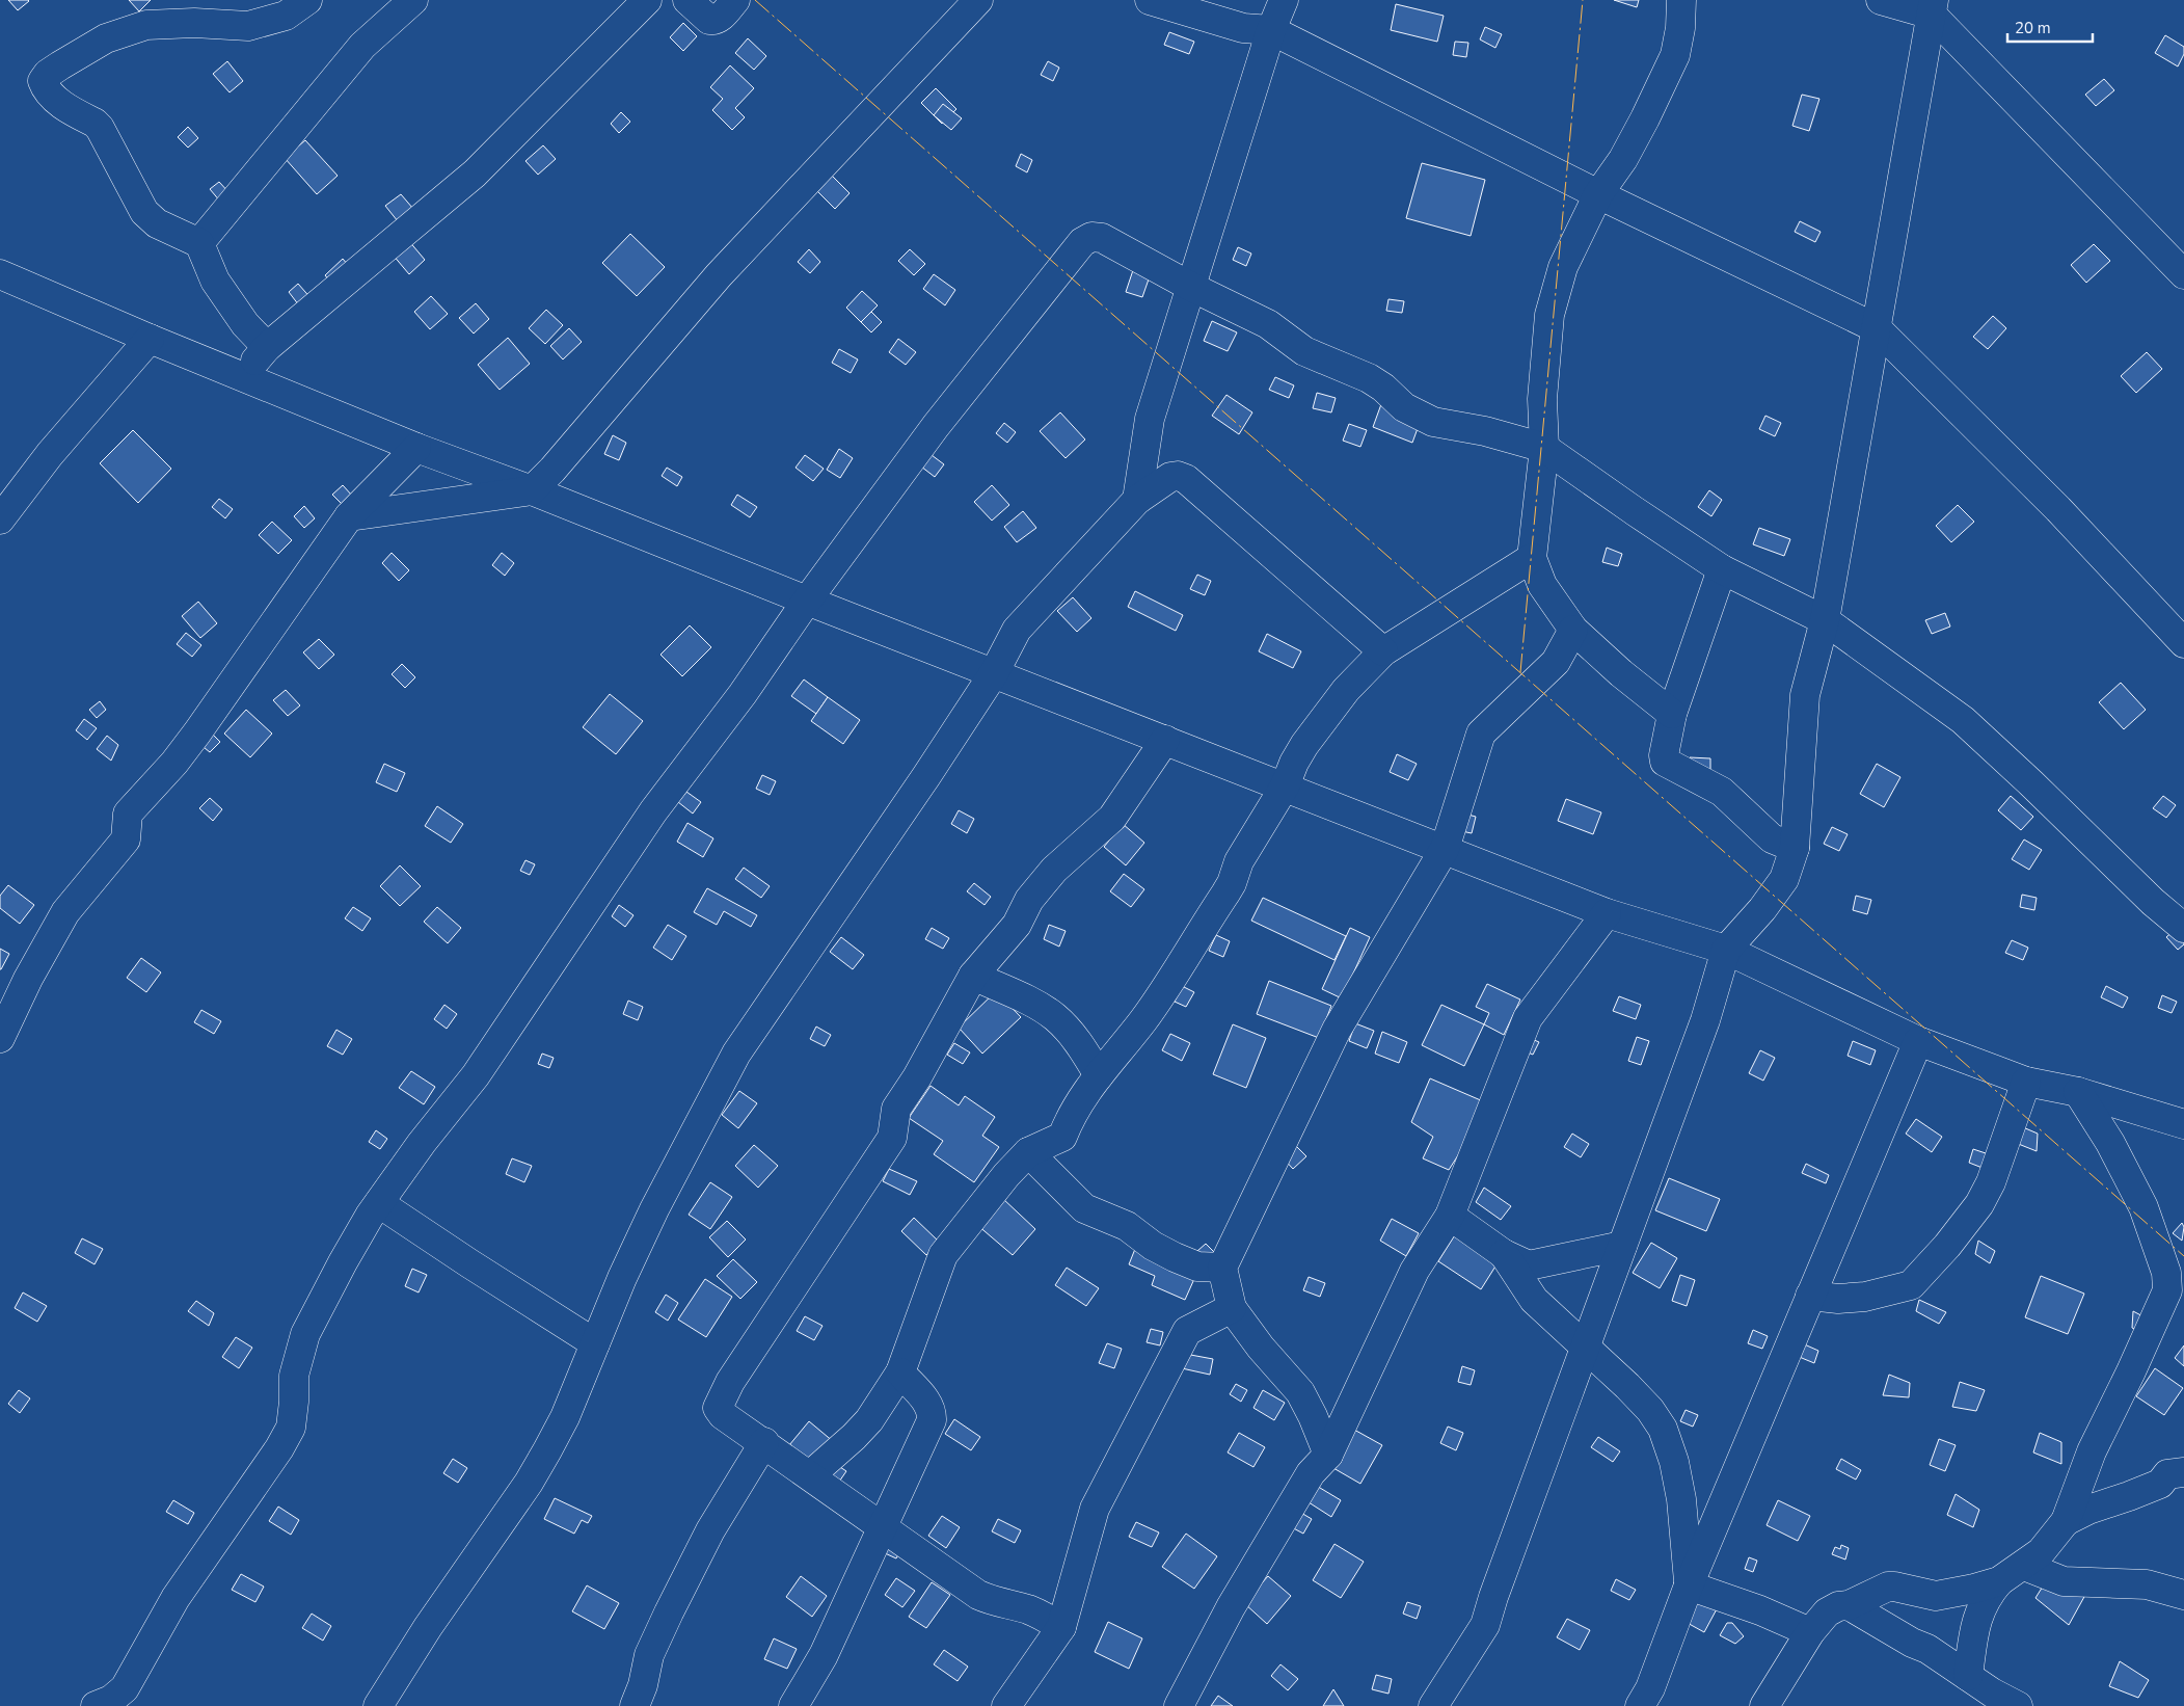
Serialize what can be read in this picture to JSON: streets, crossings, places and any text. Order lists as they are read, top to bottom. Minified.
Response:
{"scale_bar":"20 m"}
